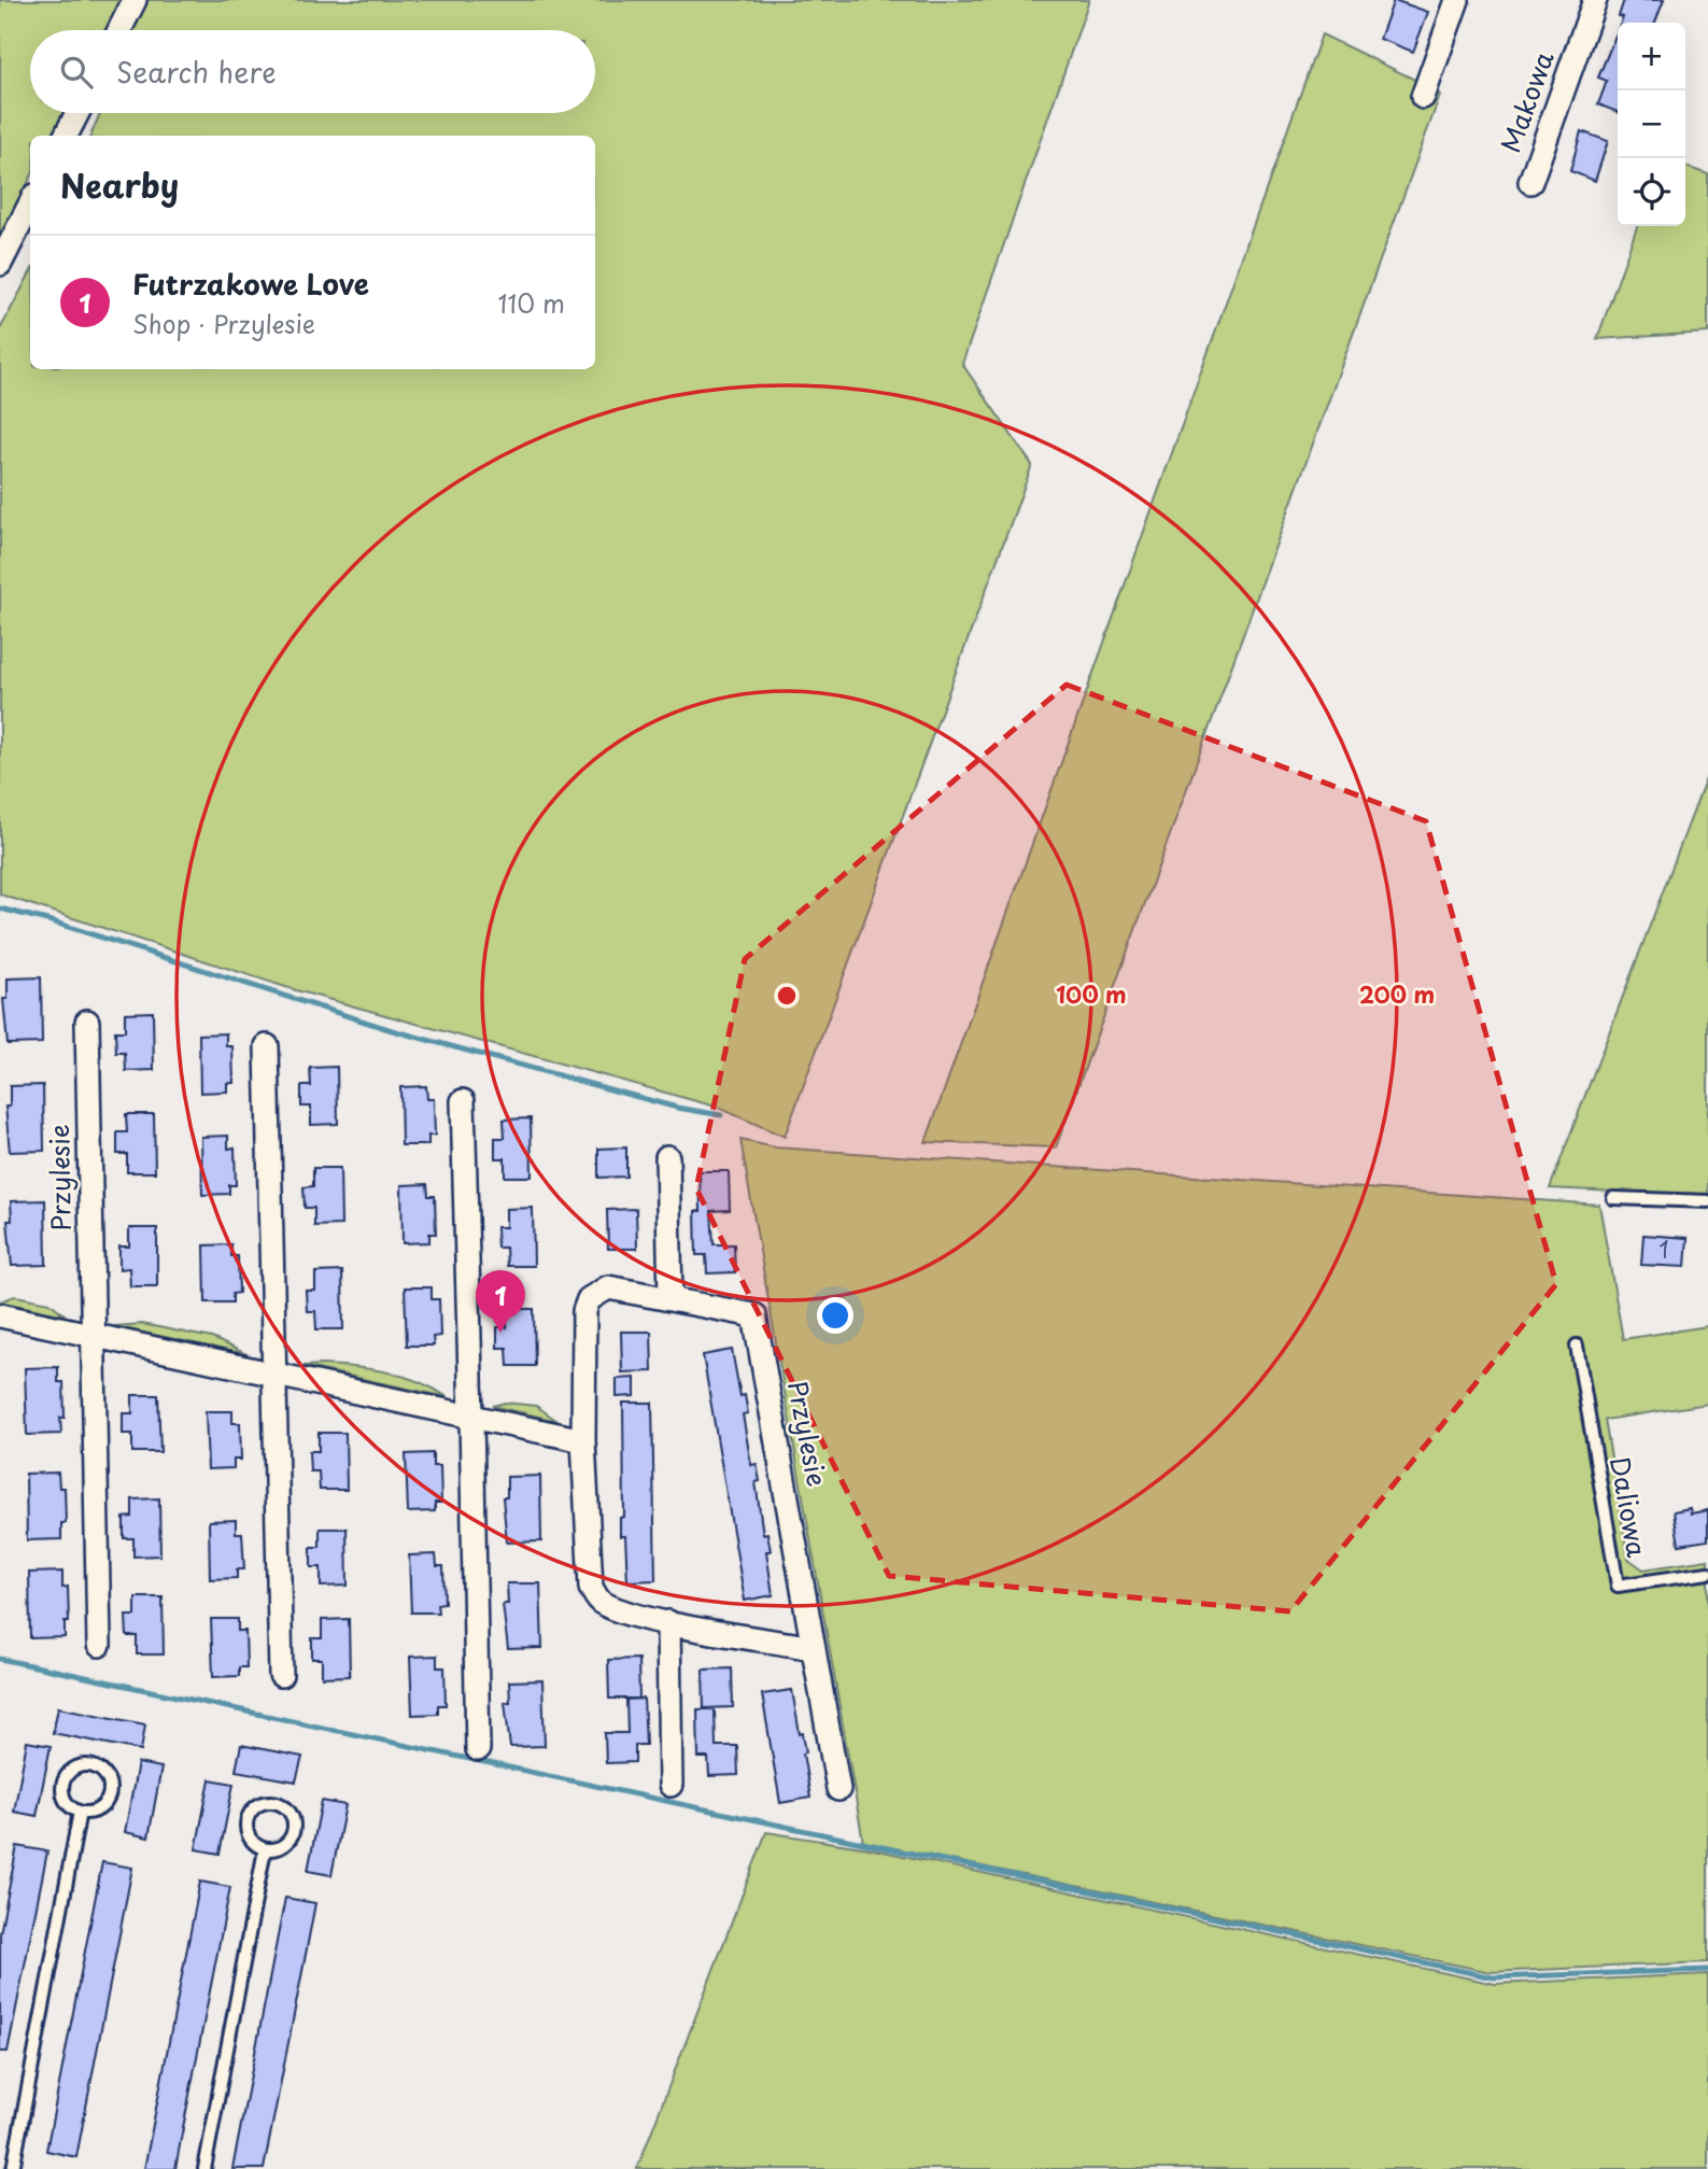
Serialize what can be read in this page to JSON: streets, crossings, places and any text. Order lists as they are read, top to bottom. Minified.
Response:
{"streets":{"street":["Makowa","Przylesie"],"lane":["Daliowa"]},"house_numbers":["1"],"page":{"map_buttons":["+","−"],"search":"Search here","heading":"Nearby","list":[{"mark":"1","name":"Futrzakowe Love","note":"Shop · Przylesie","value":"110 m"}],"pins":"1"},"rings":["100 m","200 m"]}
